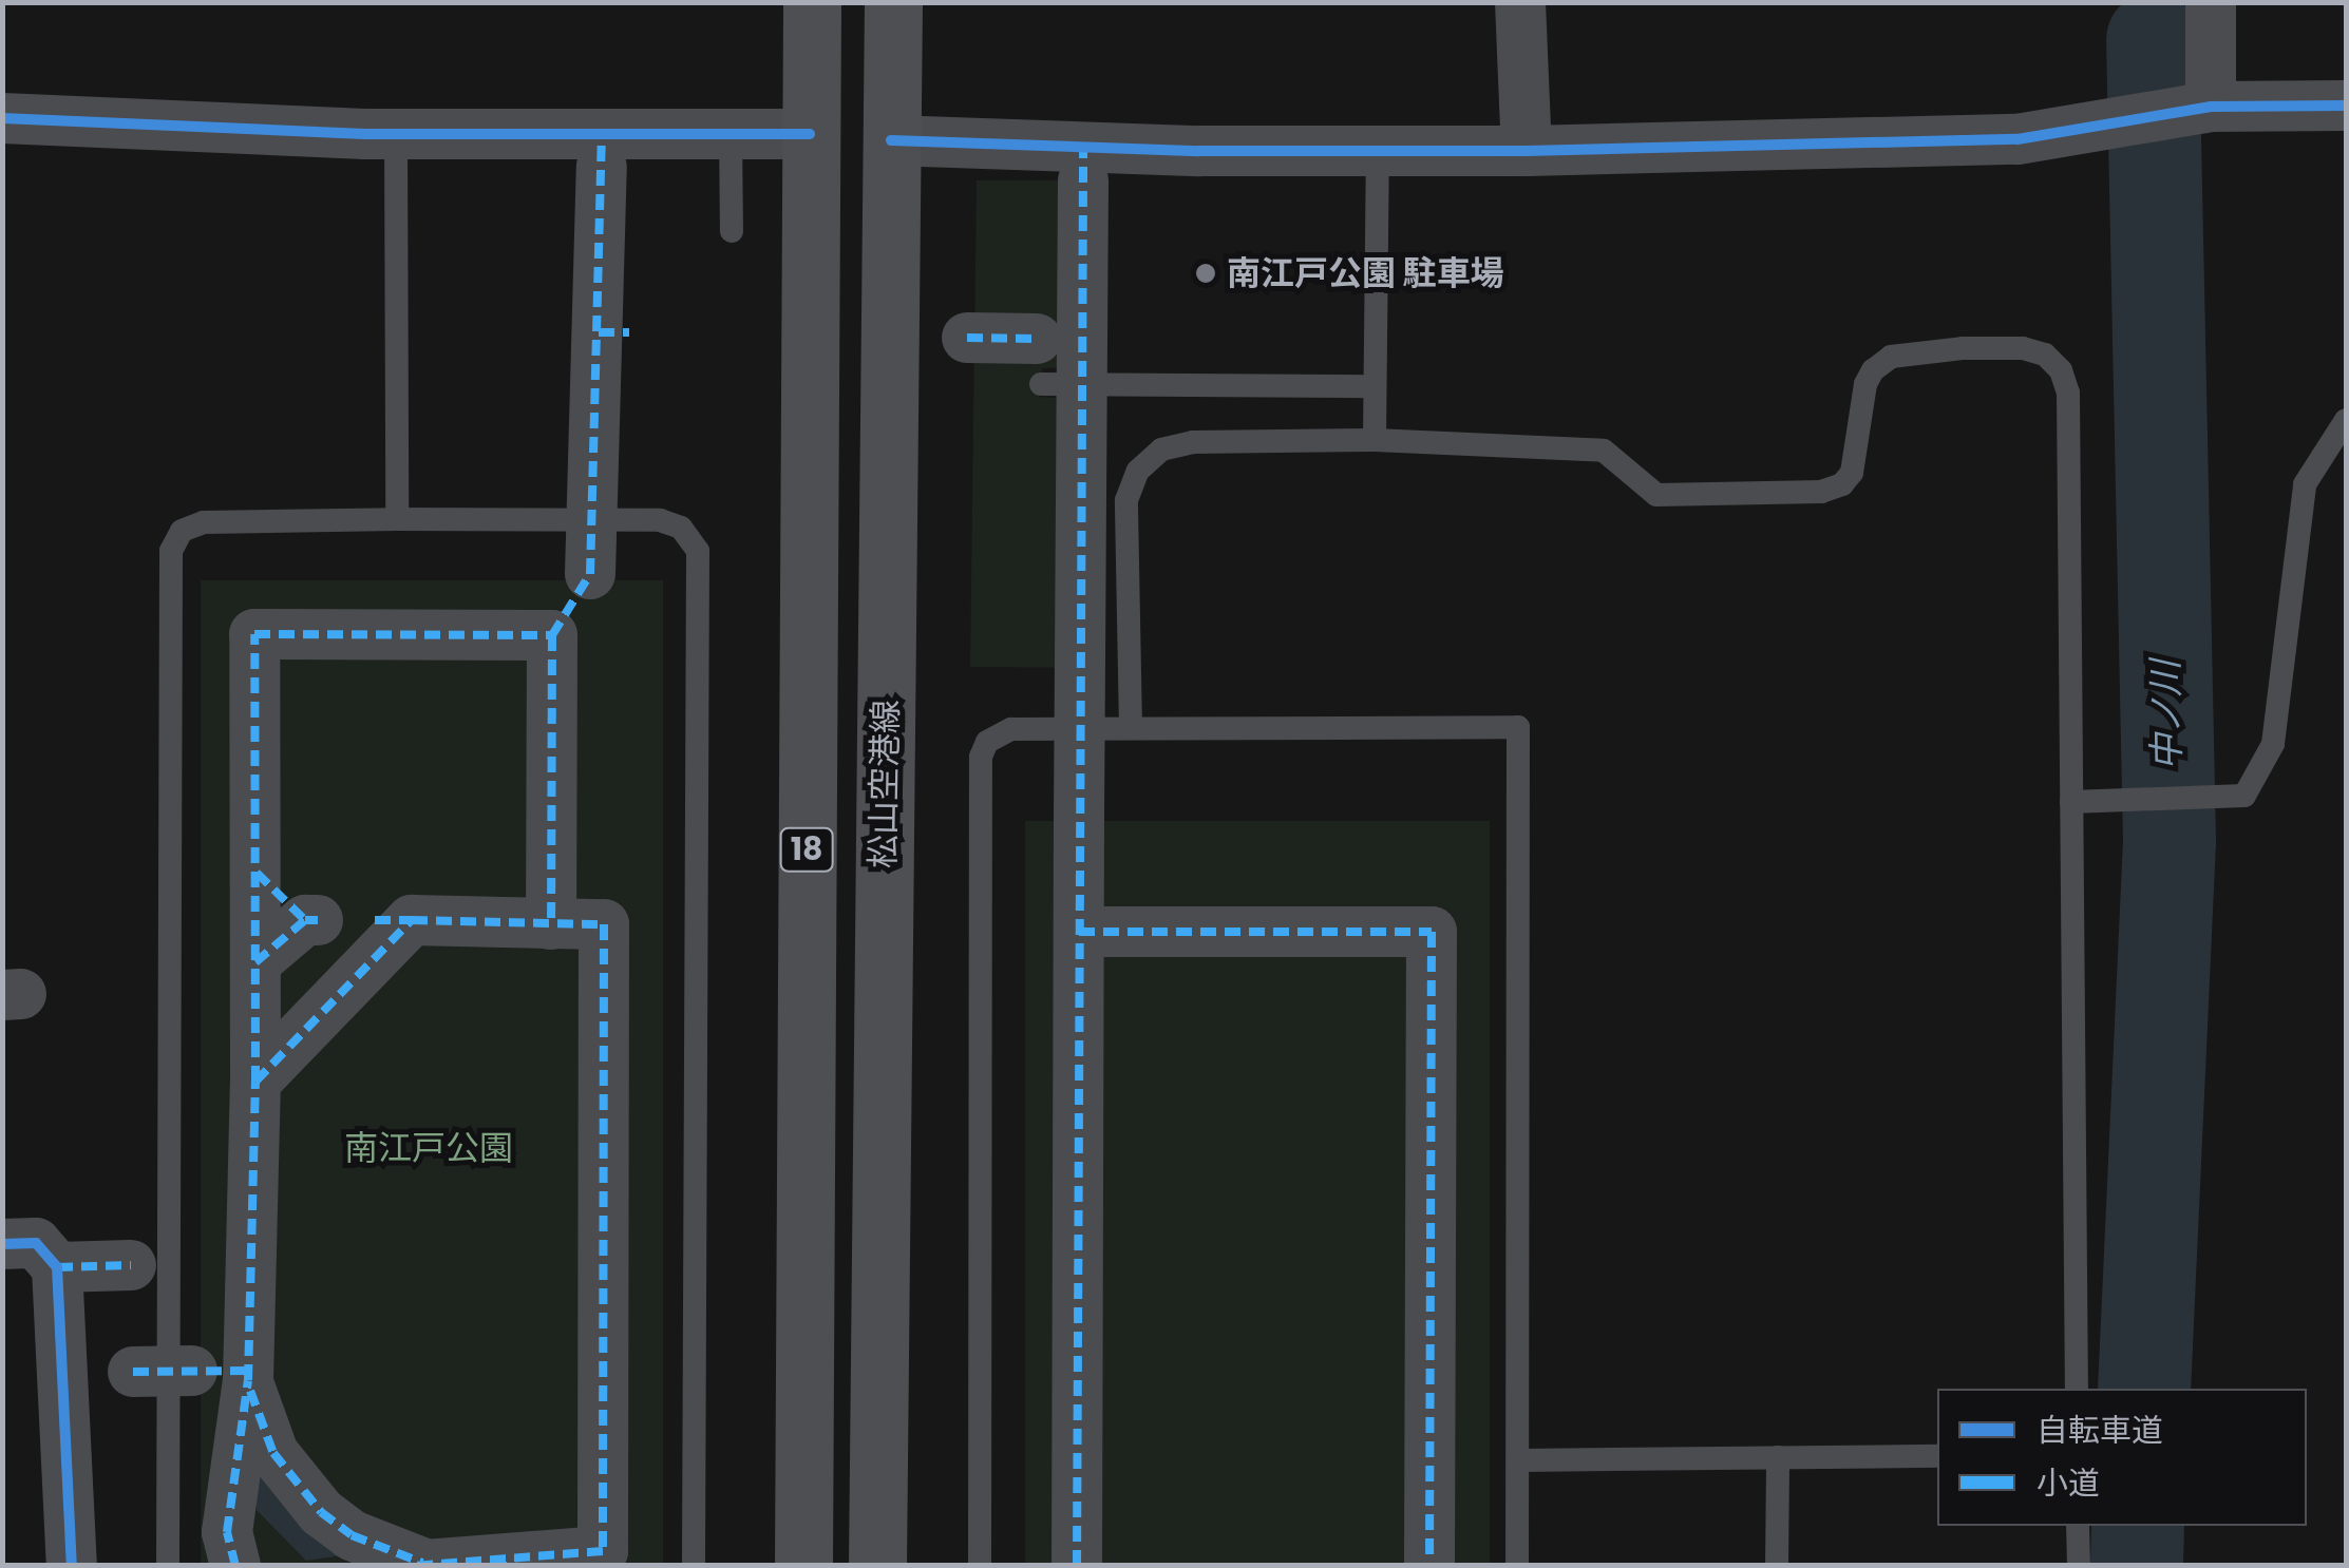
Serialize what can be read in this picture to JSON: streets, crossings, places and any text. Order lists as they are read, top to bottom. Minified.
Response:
{"streets":{"main road":["松山空港線","18"]},"water":["中ノ川"],"parks":["南江戸公園"],"places":["南江戸公園 駐車場"],"legend":["自転車道","小道"]}
